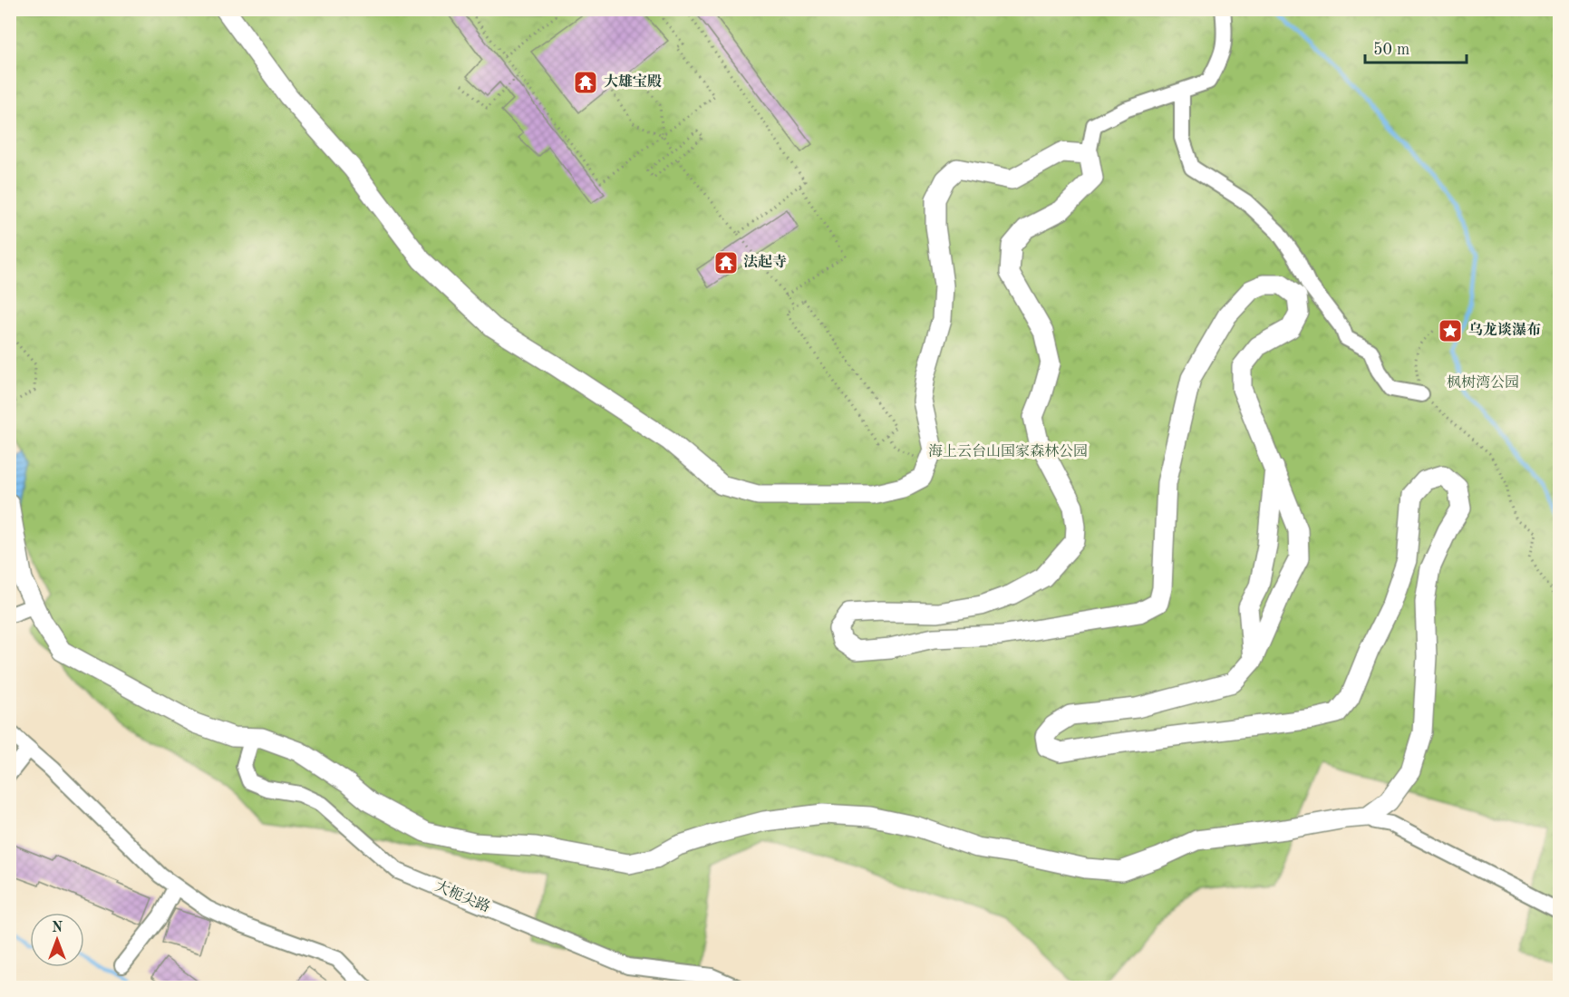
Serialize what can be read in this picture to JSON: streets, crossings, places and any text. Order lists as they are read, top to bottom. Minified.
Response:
{"streets":{"street":["大枙尖路"]},"parks":["枫树湾公园","海上云台山国家森林公园"],"places":{"temple":["大雄宝殿","法起寺"],"place":["乌龙谈瀑布"]},"scale_bar":"50 m","north":"top"}
